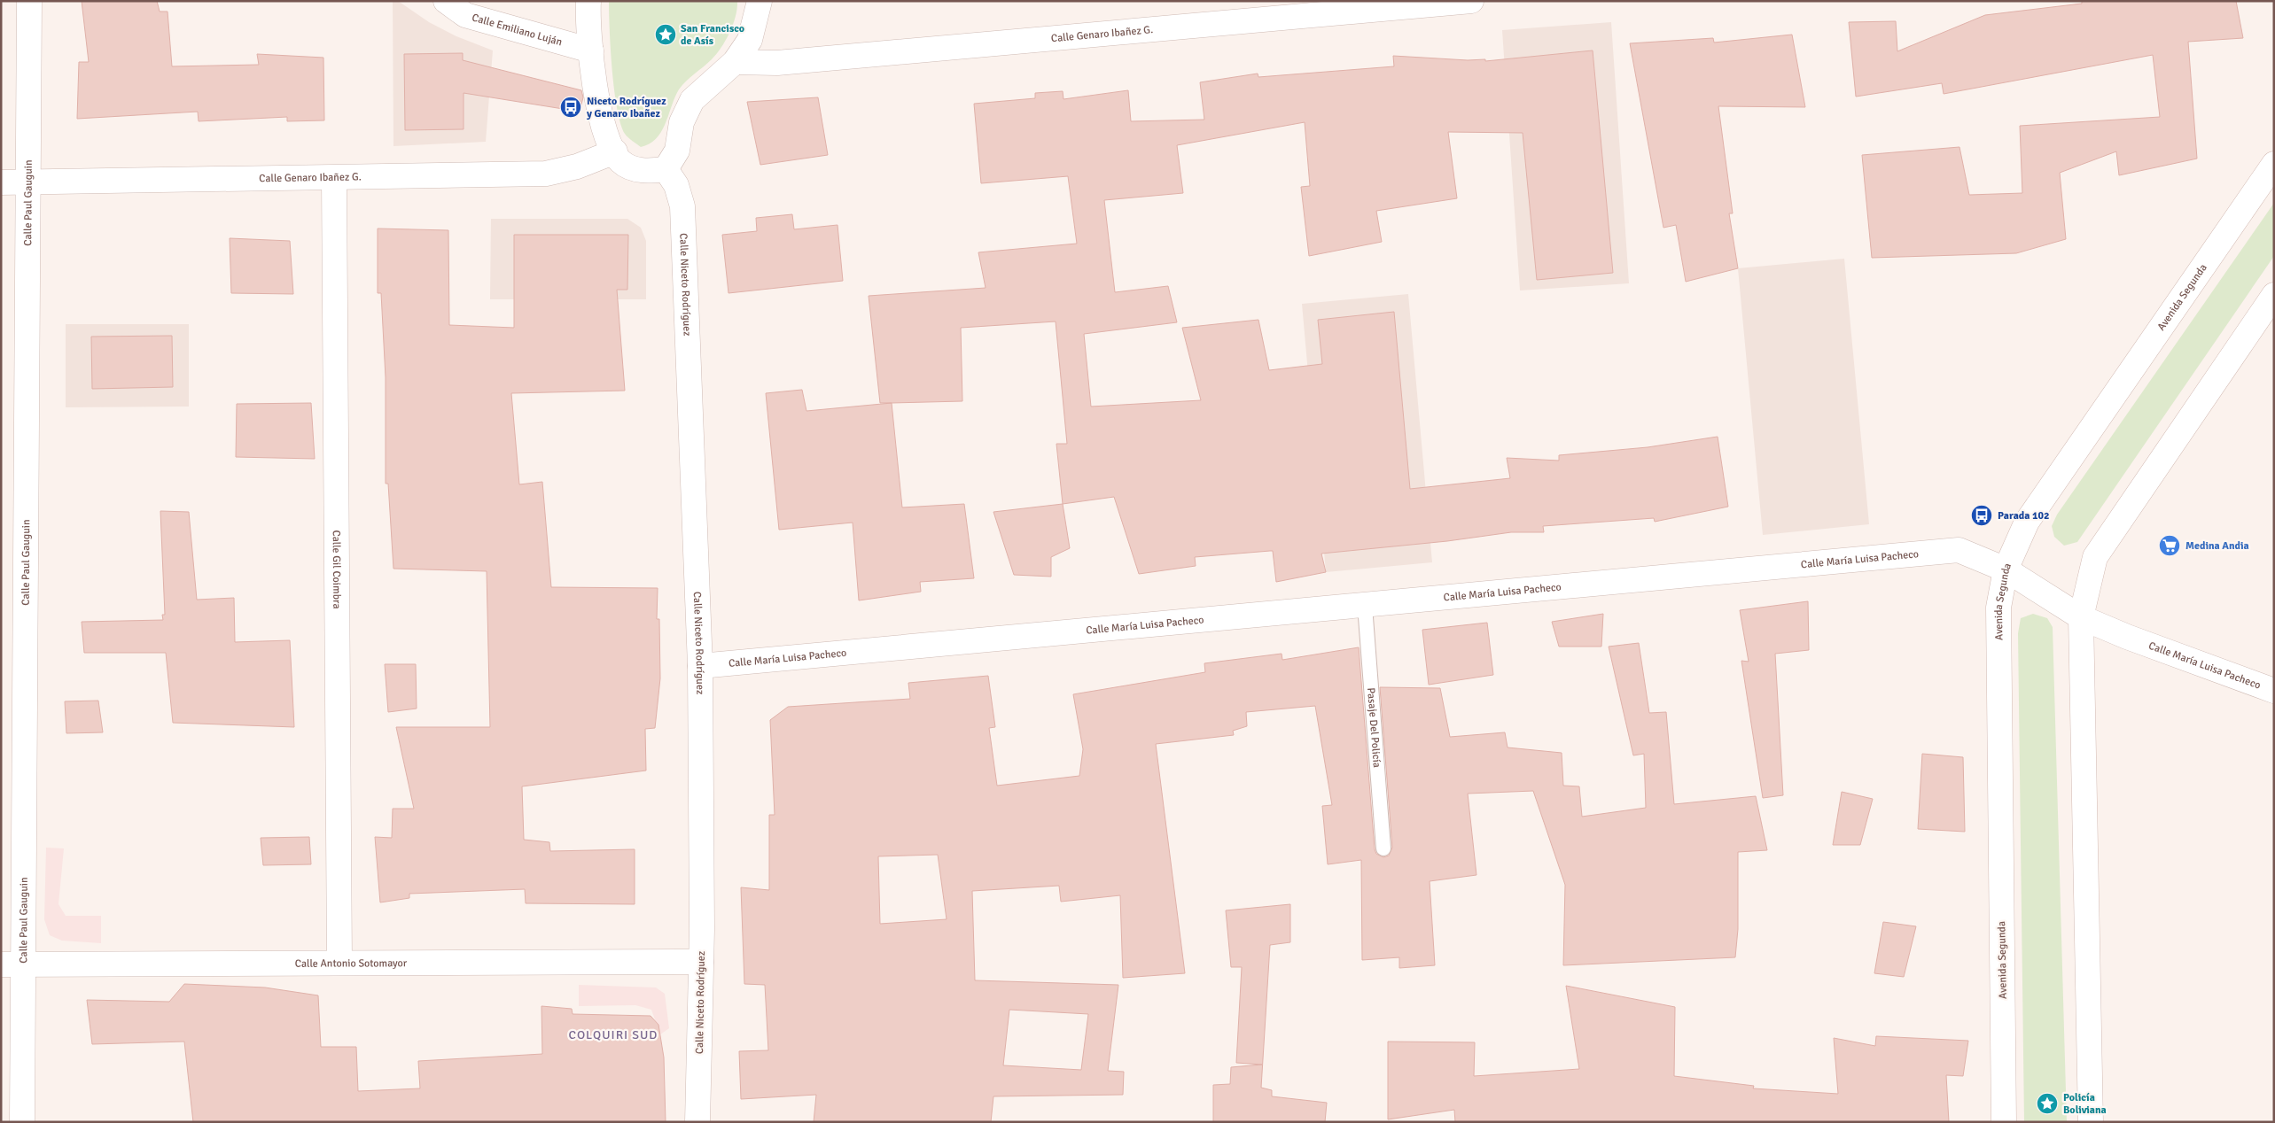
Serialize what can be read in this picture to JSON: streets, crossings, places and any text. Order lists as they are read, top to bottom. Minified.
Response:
{"streets":{"street":["Calle Emiliano Luján","Calle Genaro Ibañez G.","Calle Paul Gauguin","Calle Niceto Rodríguez","Avenida Segunda","Calle María Luisa Pacheco","Calle Gil Coimbra","Calle Antonio Sotomayor"],"lane":["Pasaje Del Policía"]},"crossings":[["Calle Genaro Ibañez G.","Calle Paul Gauguin"],["Calle Genaro Ibañez G.","Calle Gil Coimbra"],["Calle Paul Gauguin","Calle Antonio Sotomayor"],["Calle Niceto Rodríguez","Calle María Luisa Pacheco"],["Calle Niceto Rodríguez","Calle Antonio Sotomayor"],["Avenida Segunda","Calle María Luisa Pacheco"],["Calle María Luisa Pacheco","Pasaje Del Policía"],["Calle Gil Coimbra","Calle Antonio Sotomayor"]],"districts":["COLQUIRI SUD"],"places":{"place":["San Francisco de Asís","Policía Boliviana"],"bus stop":["Niceto Rodríguez y Genaro Ibañez","Parada 102"],"supermarket":["Medina Andia"]}}
